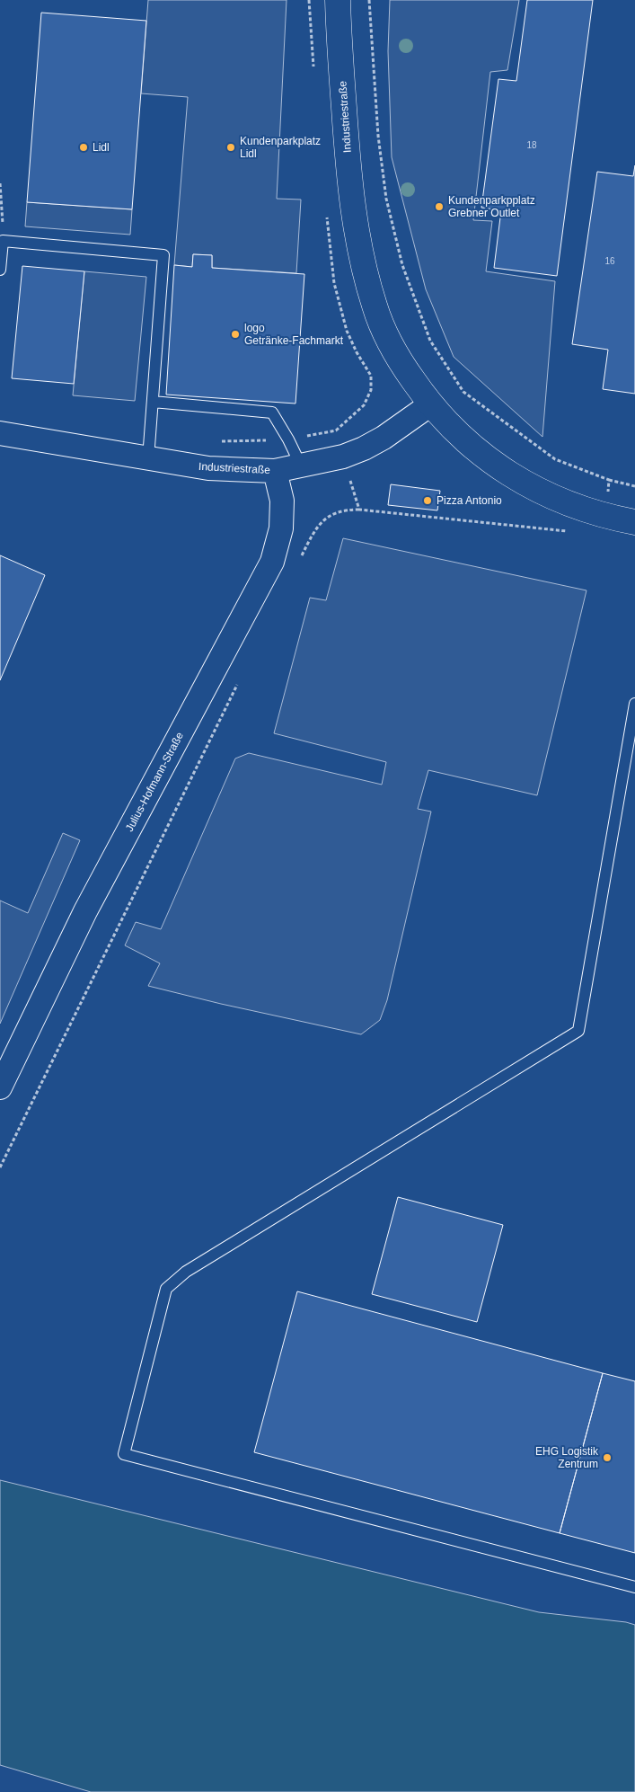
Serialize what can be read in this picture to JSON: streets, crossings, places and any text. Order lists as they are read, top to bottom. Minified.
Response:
{"streets":{"main road":["Industriestraße"],"street":["Julius-Hofmann-Straße"]},"crossings":[["Industriestraße","Julius-Hofmann-Straße"]],"places":["Lidl","Kundenparkplatz Lidl","Kundenparkpplatz Grebner Outlet","logo Getränke-Fachmarkt","Pizza Antonio","EHG Logistik Zentrum"],"house_numbers":["18","16"]}
